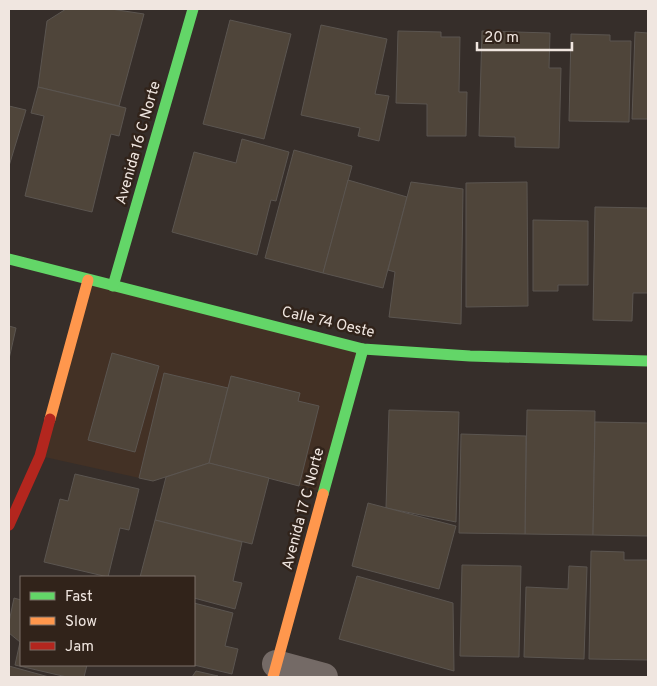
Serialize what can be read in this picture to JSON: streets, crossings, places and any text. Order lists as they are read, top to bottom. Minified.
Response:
{"streets":{"street":["Avenida 16 C Norte","Calle 74 Oeste","Avenida 17 C Norte"]},"crossings":[["Avenida 16 C Norte","Calle 74 Oeste"],["Calle 74 Oeste","Avenida 17 C Norte"]],"legend":["Fast","Slow","Jam"],"scale_bar":"20 m"}
